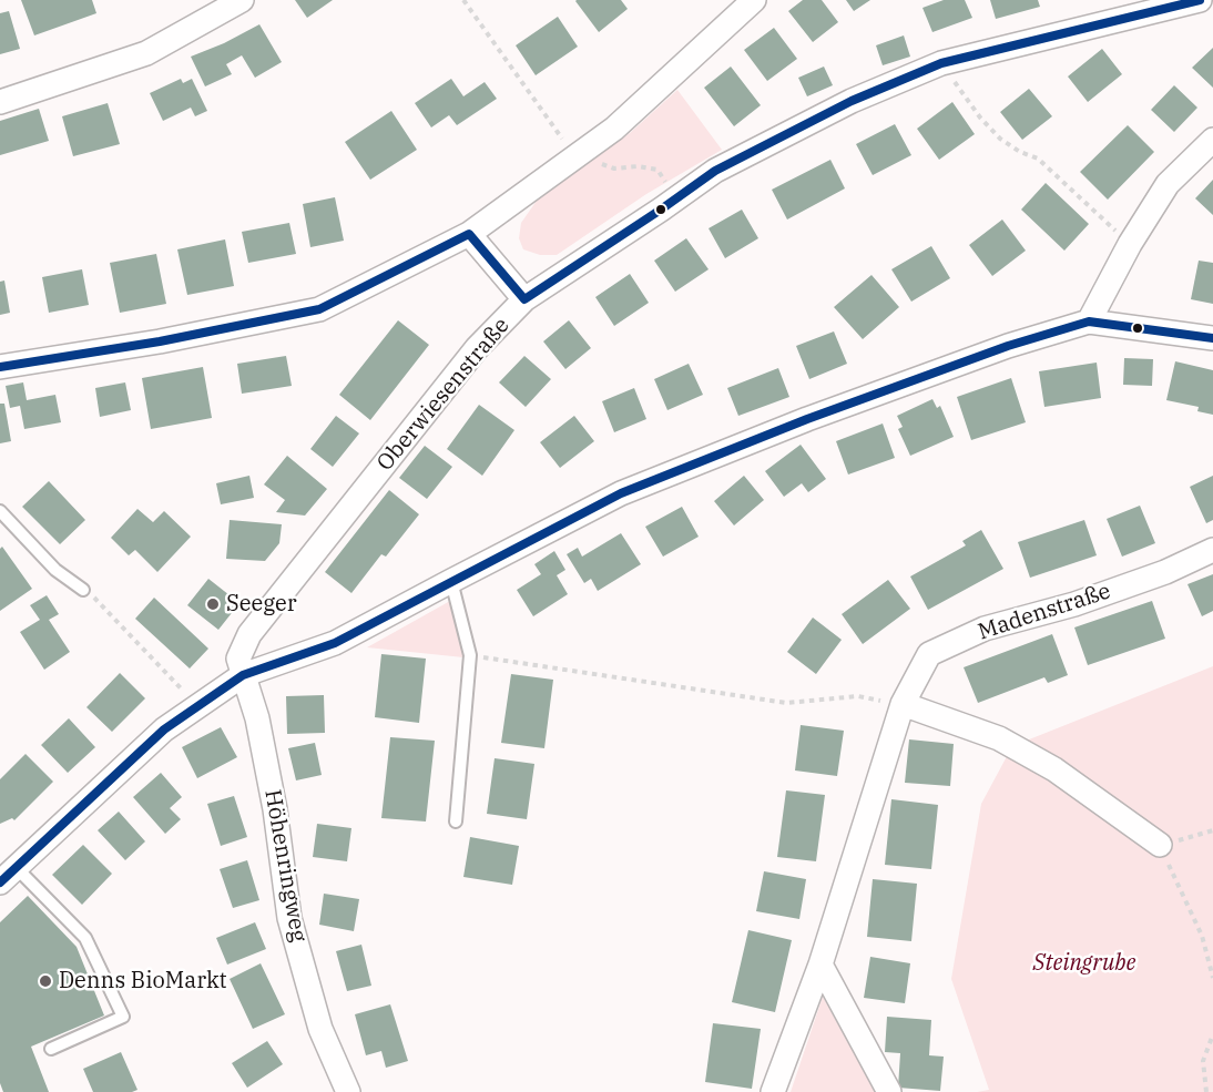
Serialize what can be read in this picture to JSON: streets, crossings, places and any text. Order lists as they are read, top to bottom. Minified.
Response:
{"streets":{"street":["Oberwiesenstraße","Madenstraße","Höhenringweg"]},"crossings":[["Oberwiesenstraße","Höhenringweg"]],"parks":["Steingrube"],"places":["Seeger","Denns BioMarkt"]}
